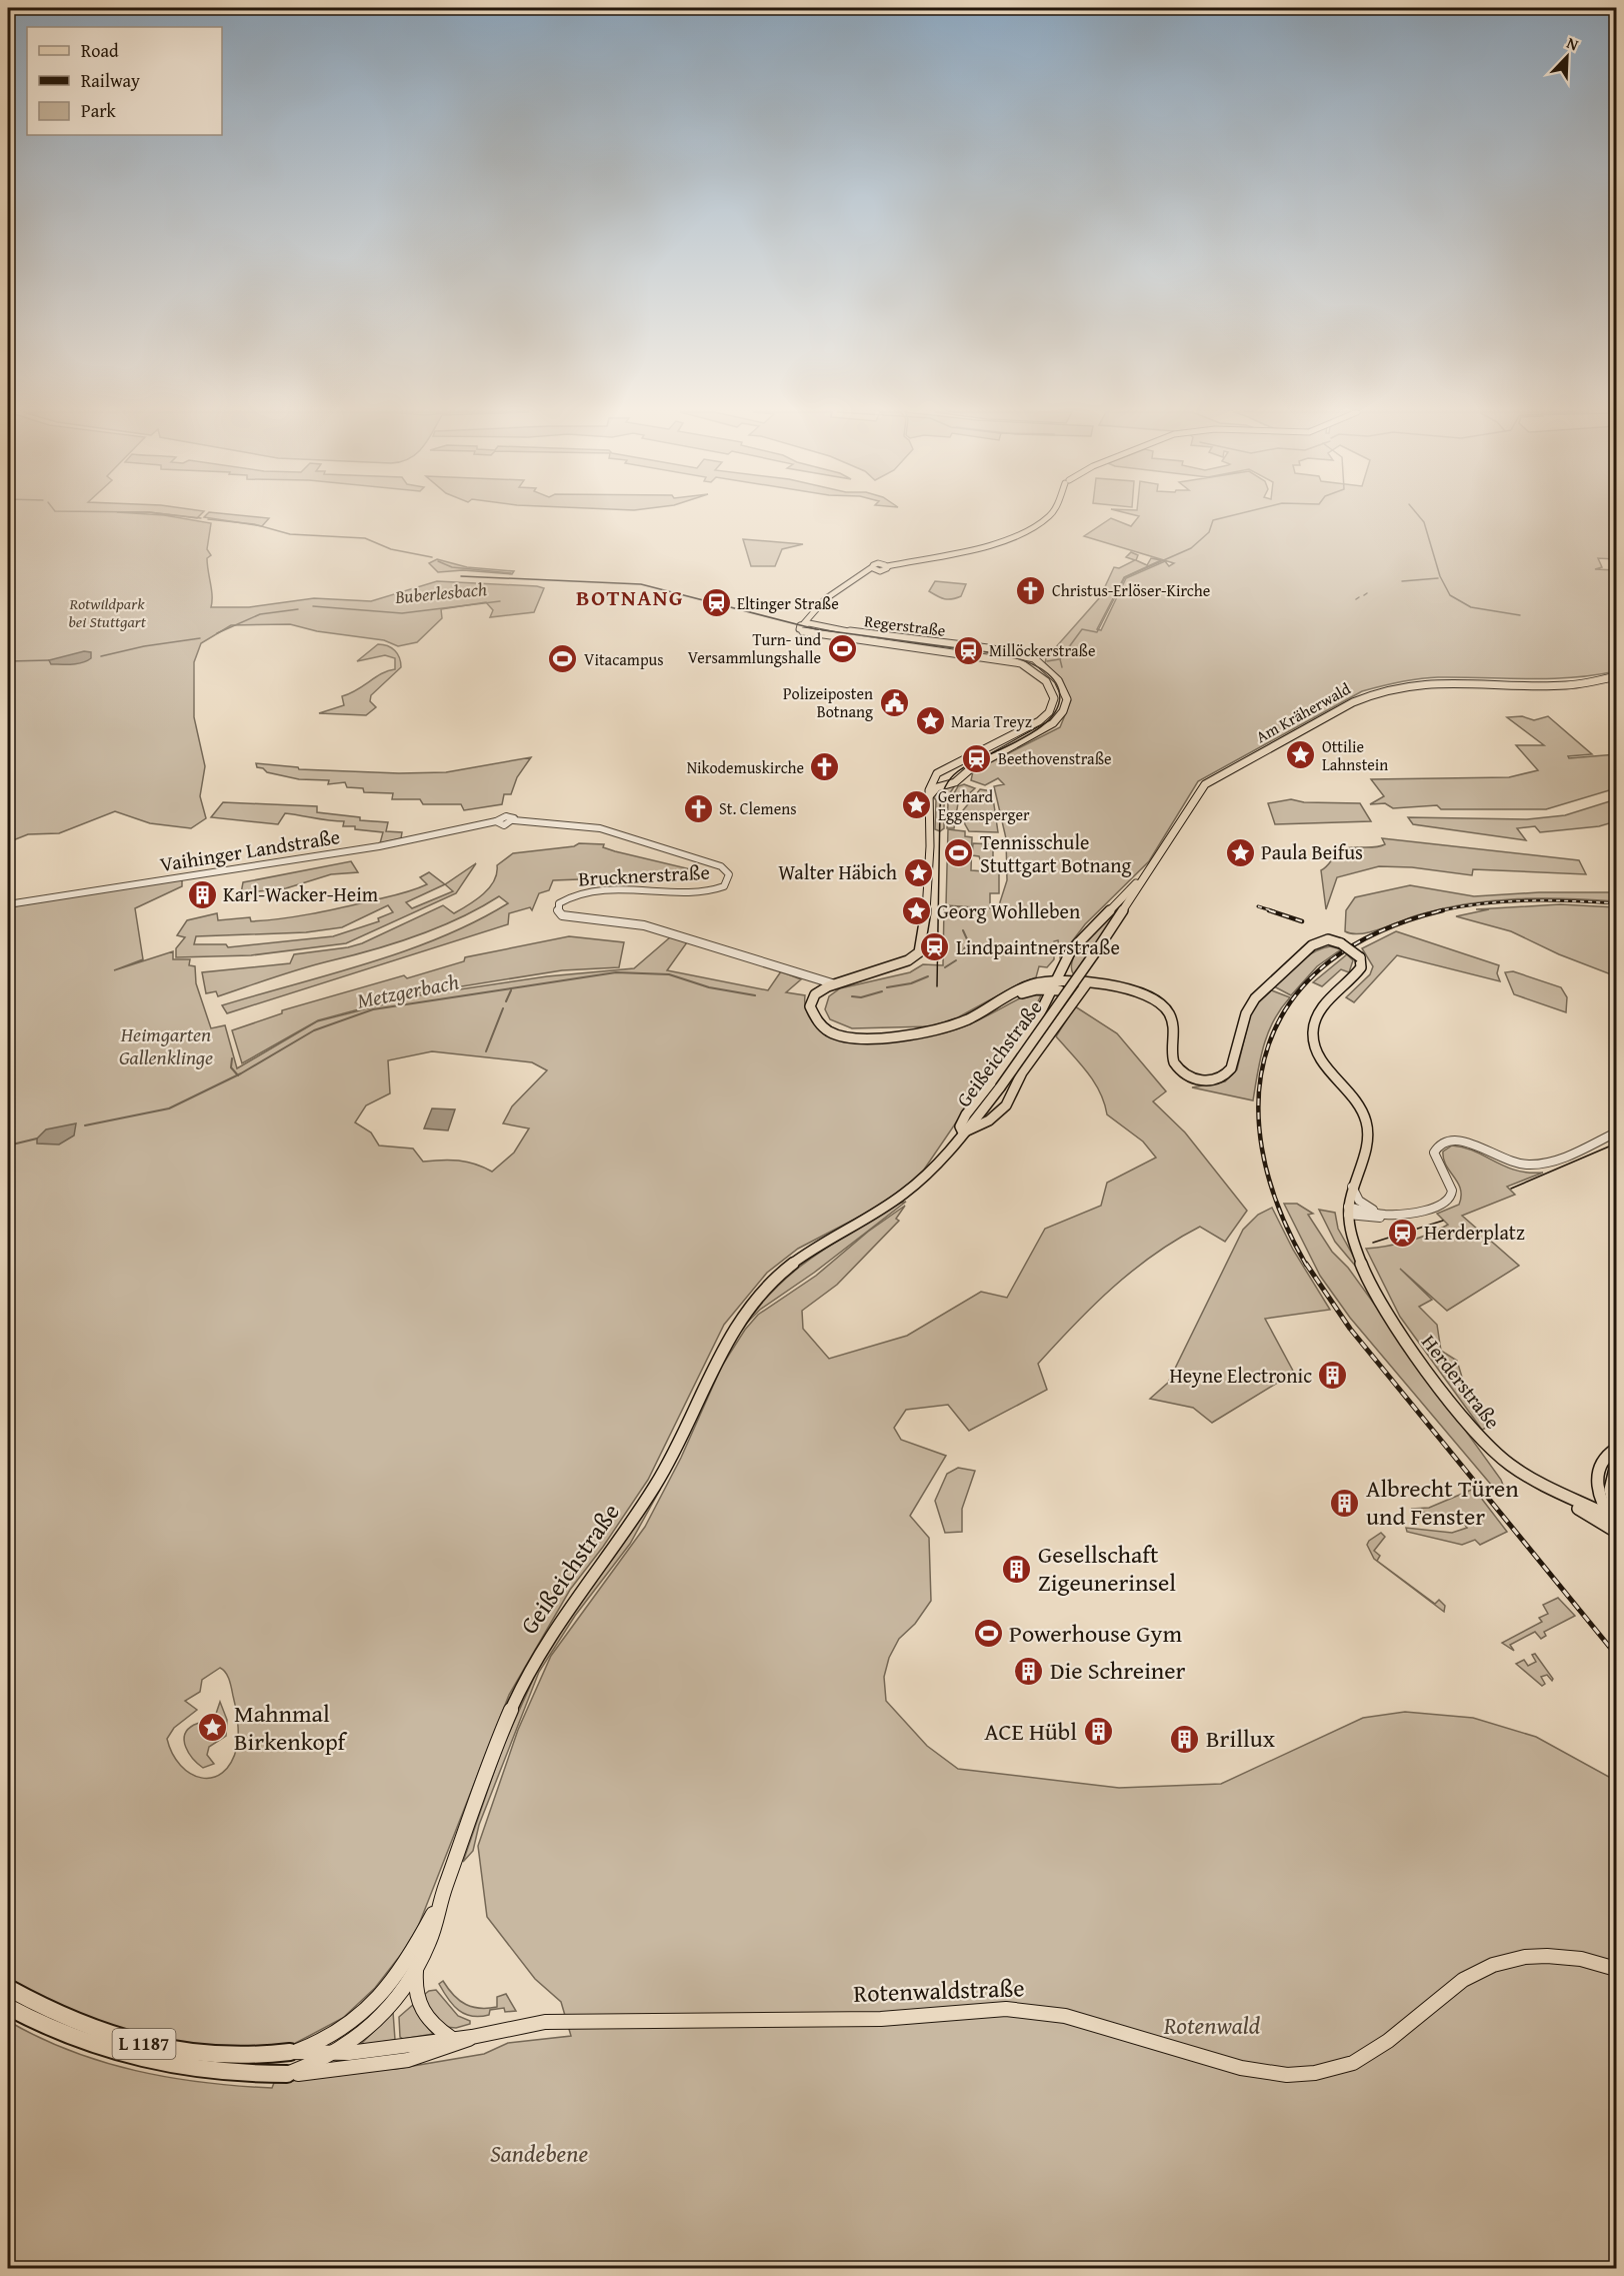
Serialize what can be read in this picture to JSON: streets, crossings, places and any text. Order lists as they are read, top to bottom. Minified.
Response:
{"streets":{"highway":["Rotenwaldstraße","L 1187"],"main road":["Regerstraße","Am Kräherwald","Geißeichstraße","Herderstraße"],"street":["Vaihinger Landstraße","Brucknerstraße"]},"crossings":[["Am Kräherwald","Geißeichstraße"],["Vaihinger Landstraße","Brucknerstraße"],["Geißeichstraße","Rotenwaldstraße"]],"districts":["BOTNANG"],"water":["Buberlesbach","Metzgerbach"],"parks":["Rotwildpark bei Stuttgart","Heimgarten Gallenklinge","Rotenwald","Sandebene"],"places":{"church":["Christus-Erlöser-Kirche","Nikodemuskirche","St. Clemens"],"station":["Eltinger Straße","Millöckerstraße","Beethovenstraße","Lindpaintnerstraße","Herderplatz"],"sports":["Turn- und Versammlungshalle","Vitacampus","Tennisschule Stuttgart Botnang","Powerhouse Gym"],"public building":["Polizeiposten Botnang"],"place":["Maria Treyz","Ottilie Lahnstein","Gerhard Eggensperger","Paula Beifus","Walter Häbich","Georg Wohlleben","Mahnmal Birkenkopf"],"building":["Karl-Wacker-Heim","Heyne Electronic","Albrecht Türen und Fenster","Gesellschaft Zigeunerinsel","Die Schreiner","ACE Hübl","Brillux"]},"legend":["Road","Railway","Park"],"north":"top right"}
